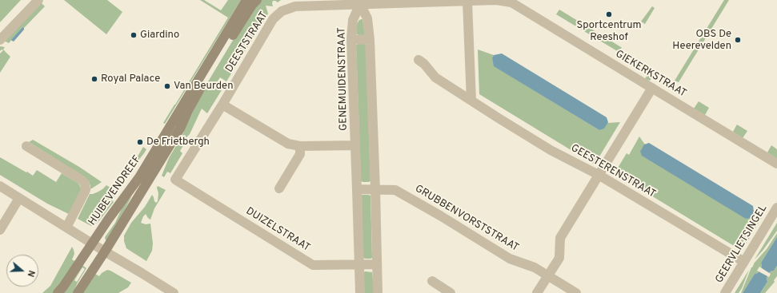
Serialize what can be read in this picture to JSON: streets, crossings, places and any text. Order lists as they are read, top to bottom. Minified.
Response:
{"streets":{"street":["DEESTSTRAAT","GIEKERKSTRAAT","GENEMUIDENSTRAAT","GEESTERENSTRAAT","HUIBEVENDREEF","GRUBBENVORSTSTRAAT","DUIZELSTRAAT","GEERVLIETSINGEL"]},"crossings":[["DEESTSTRAAT","GIEKERKSTRAAT"],["DEESTSTRAAT","GENEMUIDENSTRAAT"],["DEESTSTRAAT","DUIZELSTRAAT"],["GIEKERKSTRAAT","GENEMUIDENSTRAAT"],["GENEMUIDENSTRAAT","GRUBBENVORSTSTRAAT"],["GENEMUIDENSTRAAT","DUIZELSTRAAT"],["GEESTERENSTRAAT","GEERVLIETSINGEL"]],"places":["Sportcentrum Reeshof","Giardino","OBS De Heerevelden","Royal Palace","Van Beurden","De Frietbergh"],"north":"right"}
